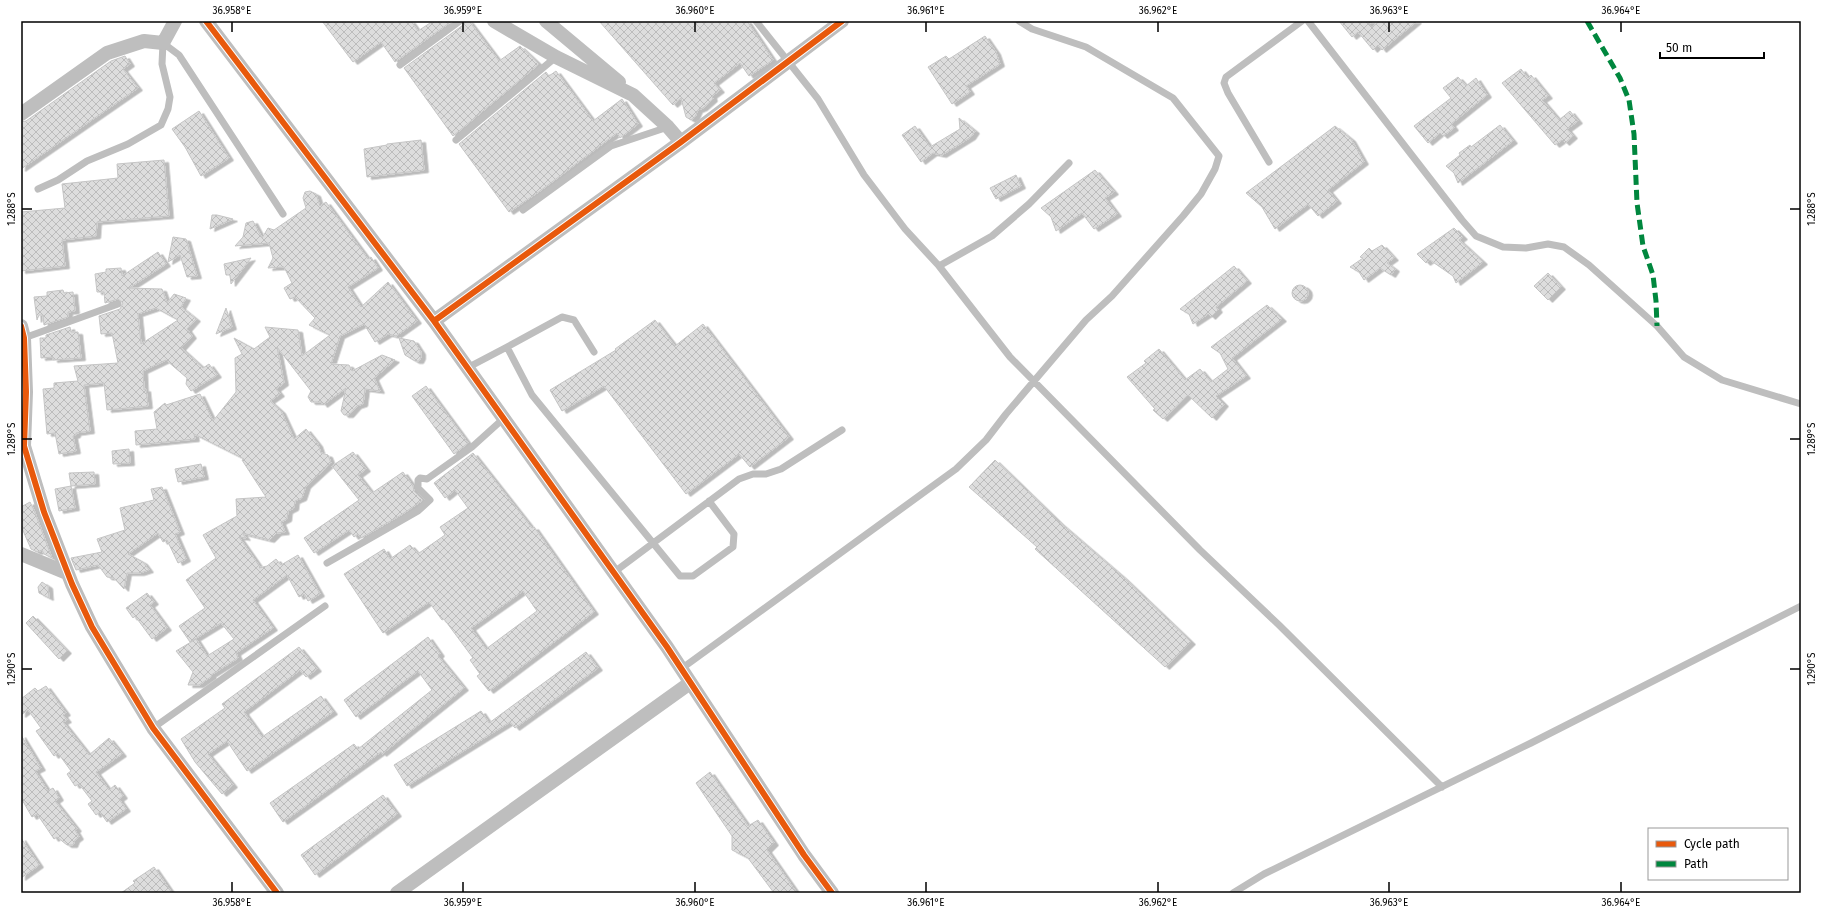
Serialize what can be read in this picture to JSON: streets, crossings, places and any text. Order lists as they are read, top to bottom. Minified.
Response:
{"legend":["Cycle path","Path"],"scale_bar":"50 m","coordinates":["36.958°E","36.959°E","36.960°E","36.961°E","36.962°E","36.963°E","36.964°E","1.288°S","1.289°S","1.290°S"]}
